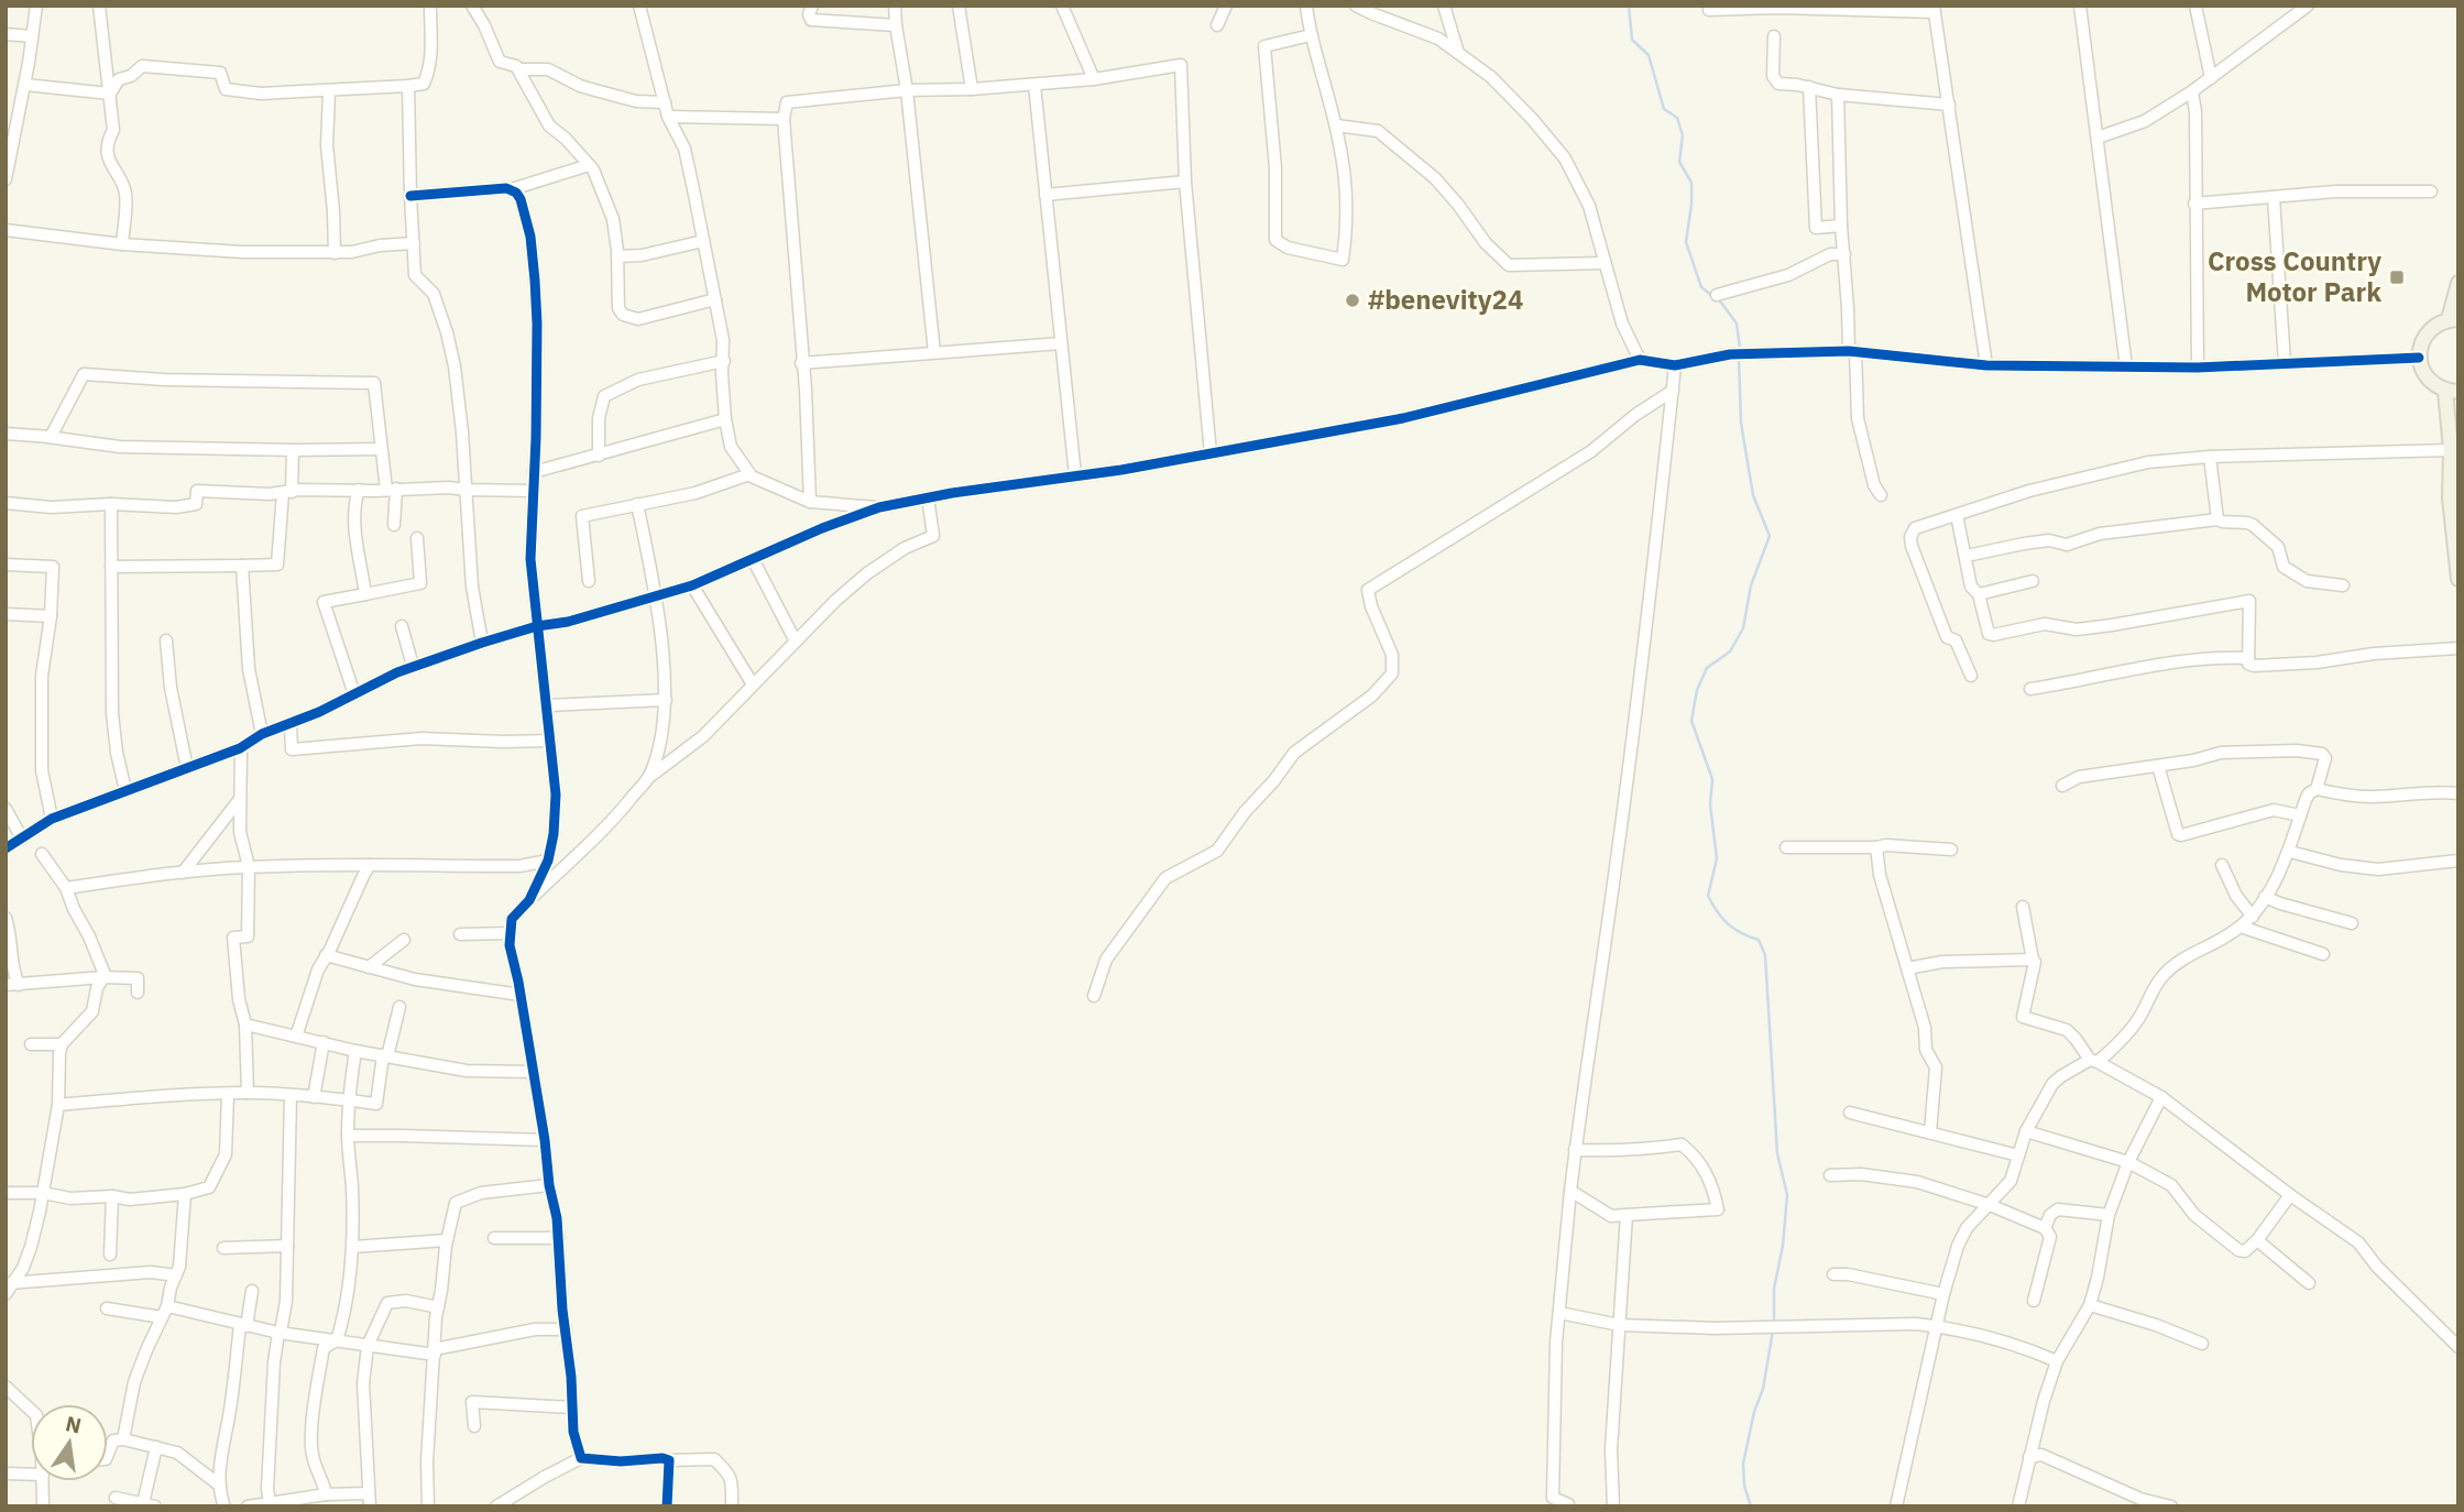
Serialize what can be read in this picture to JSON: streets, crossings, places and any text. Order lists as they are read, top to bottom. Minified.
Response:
{"places":{"transit":["Cross Country Motor Park"],"other":["#benevity24"]},"north":"top"}
